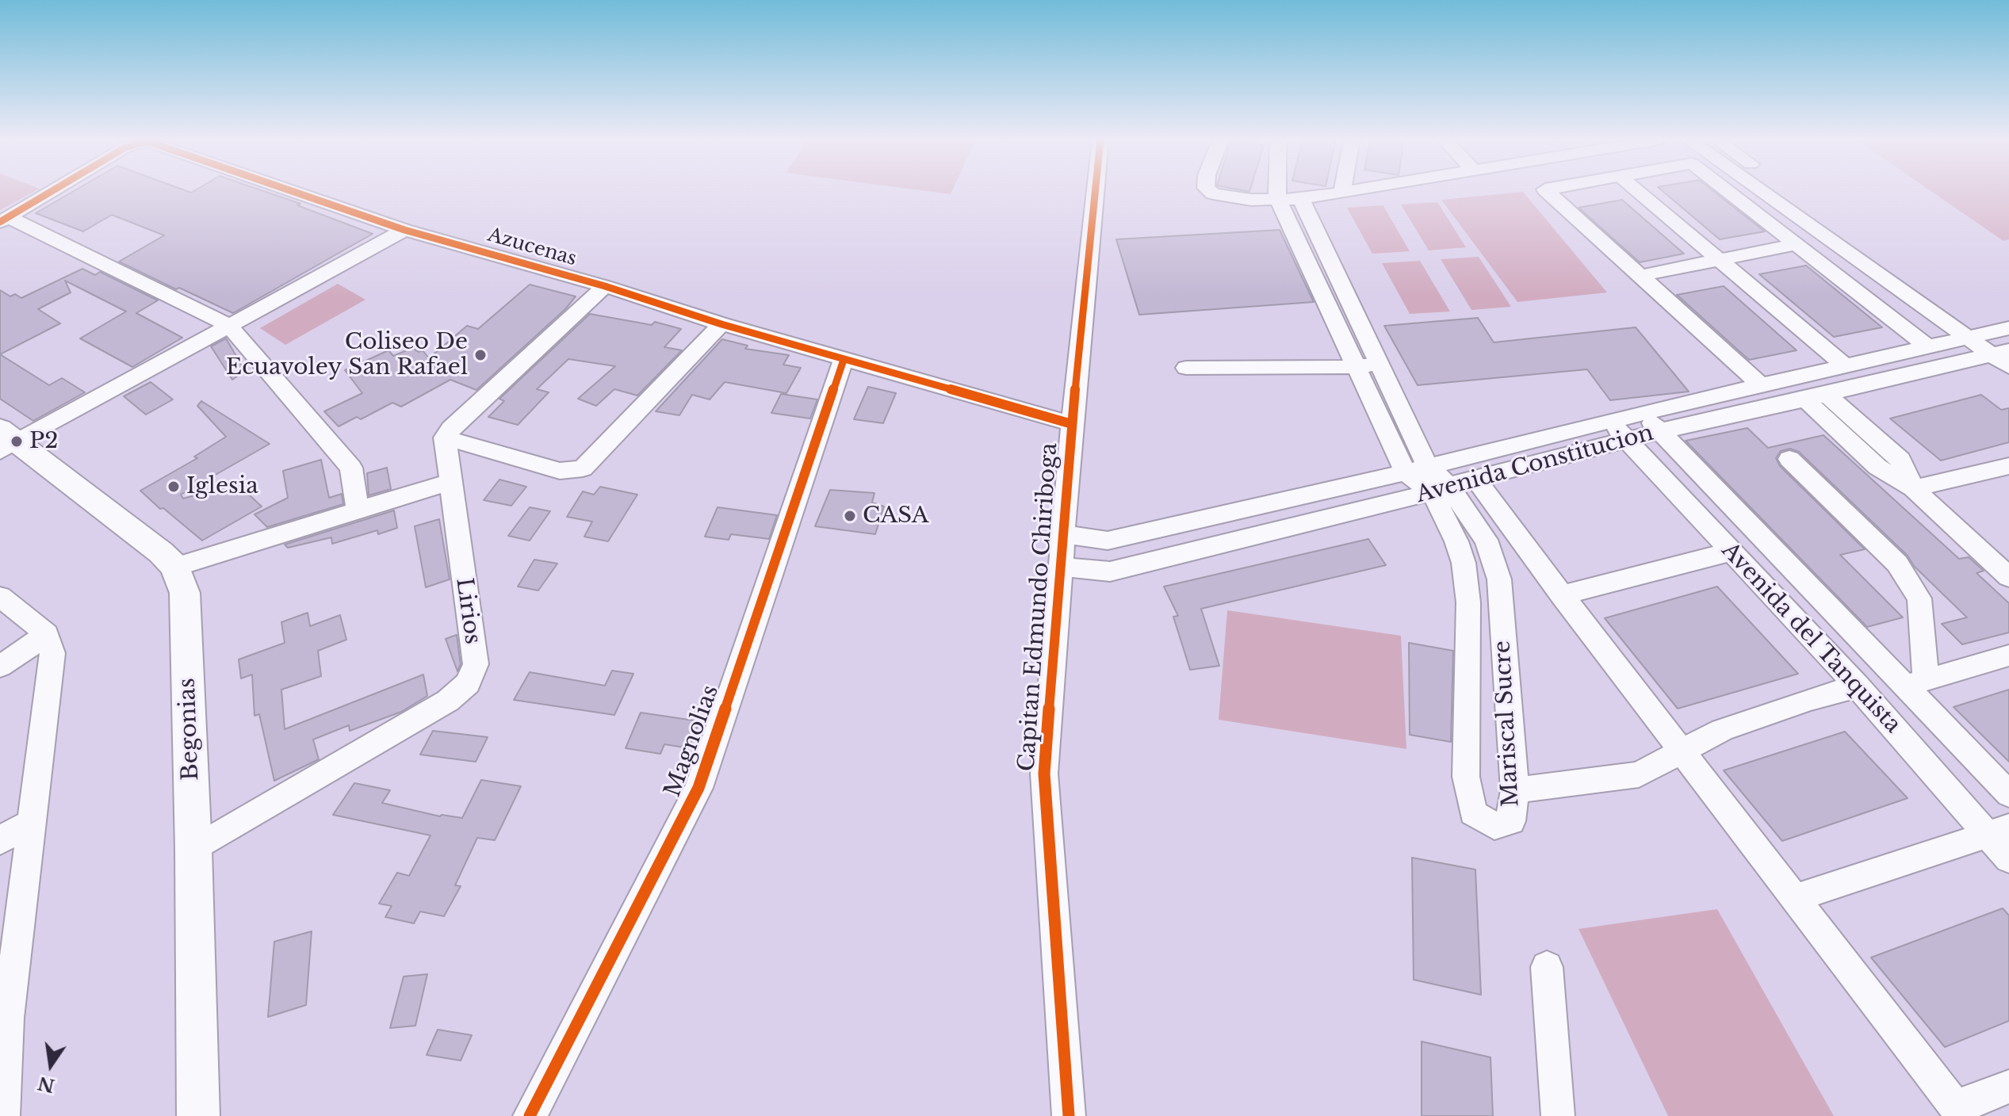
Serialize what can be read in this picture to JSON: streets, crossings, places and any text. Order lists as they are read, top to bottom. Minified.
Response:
{"streets":{"main road":["Begonias"],"street":["Azucenas","Avenida Constitucion","Capitan Edmundo Chiriboga","Lirios","Avenida del Tanquista","Mariscal Sucre","Magnolias"]},"crossings":[["Azucenas","Capitan Edmundo Chiriboga"],["Azucenas","Magnolias"],["Avenida Constitucion","Capitan Edmundo Chiriboga"],["Avenida Constitucion","Avenida del Tanquista"],["Avenida Constitucion","Mariscal Sucre"],["Lirios","Begonias"]],"places":["Coliseo De Ecuavoley San Rafael","P2","Iglesia","CASA"],"north":"bottom"}
